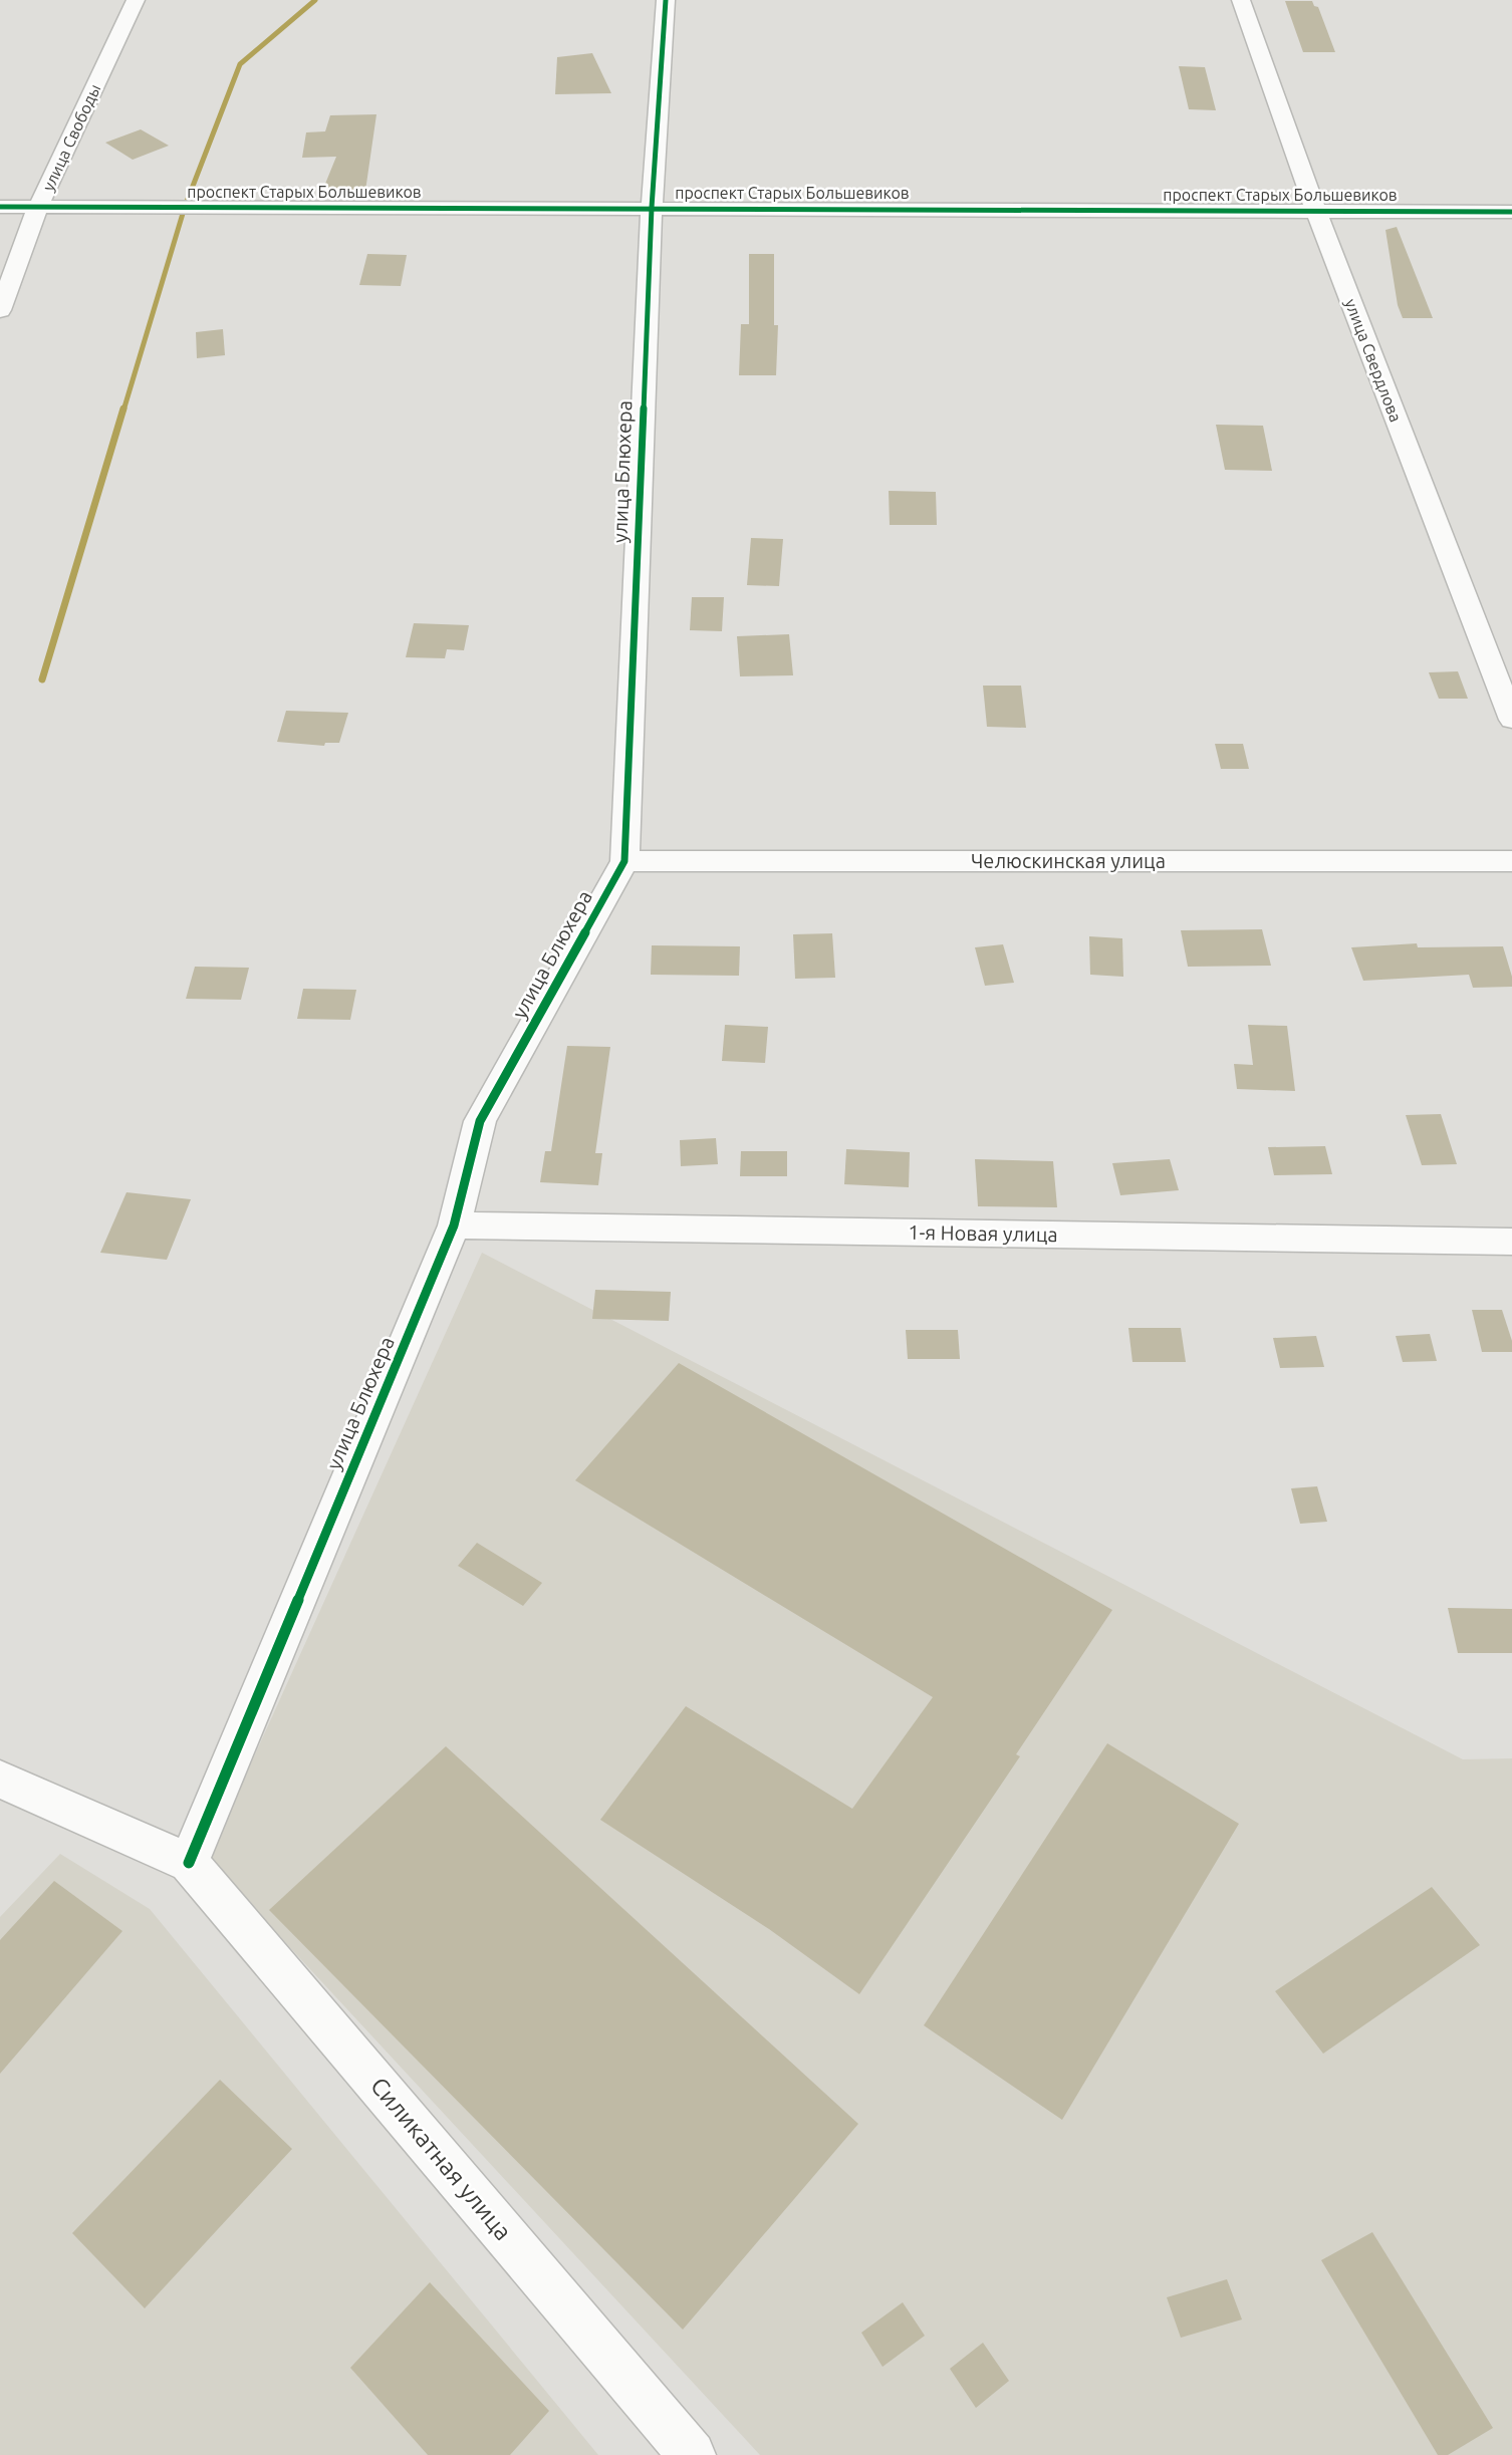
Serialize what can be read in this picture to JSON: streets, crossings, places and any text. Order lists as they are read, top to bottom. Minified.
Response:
{"streets":{"street":["улица Свободы","проспект Старых Большевиков","улица Свердлова","улица Блюхера","Челюскинская улица","1-я Новая улица","Силикатная улица"]},"crossings":[["улица Свободы","проспект Старых Большевиков"],["проспект Старых Большевиков","улица Свердлова"],["проспект Старых Большевиков","улица Блюхера"],["улица Блюхера","Челюскинская улица"],["улица Блюхера","1-я Новая улица"],["улица Блюхера","Силикатная улица"]]}
